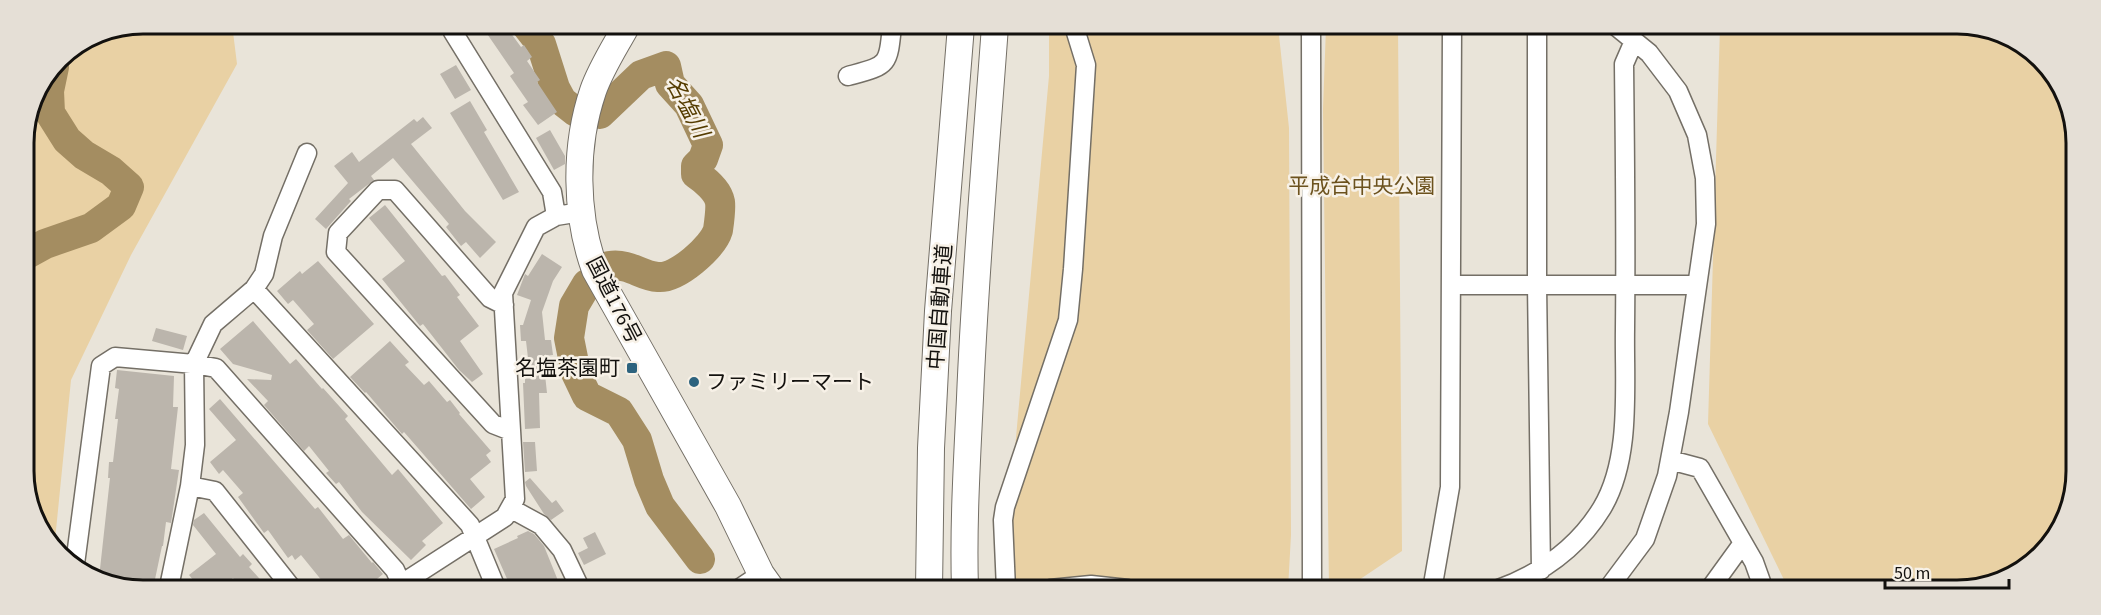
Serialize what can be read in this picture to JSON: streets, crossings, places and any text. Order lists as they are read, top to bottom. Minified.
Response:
{"streets":{"highway":["国道176号","中国自動車道"]},"water":["名塩川"],"parks":["平成台中央公園"],"places":{"transit":["名塩茶園町"],"other":["ファミリーマート"]},"scale_bar":"50 m"}
